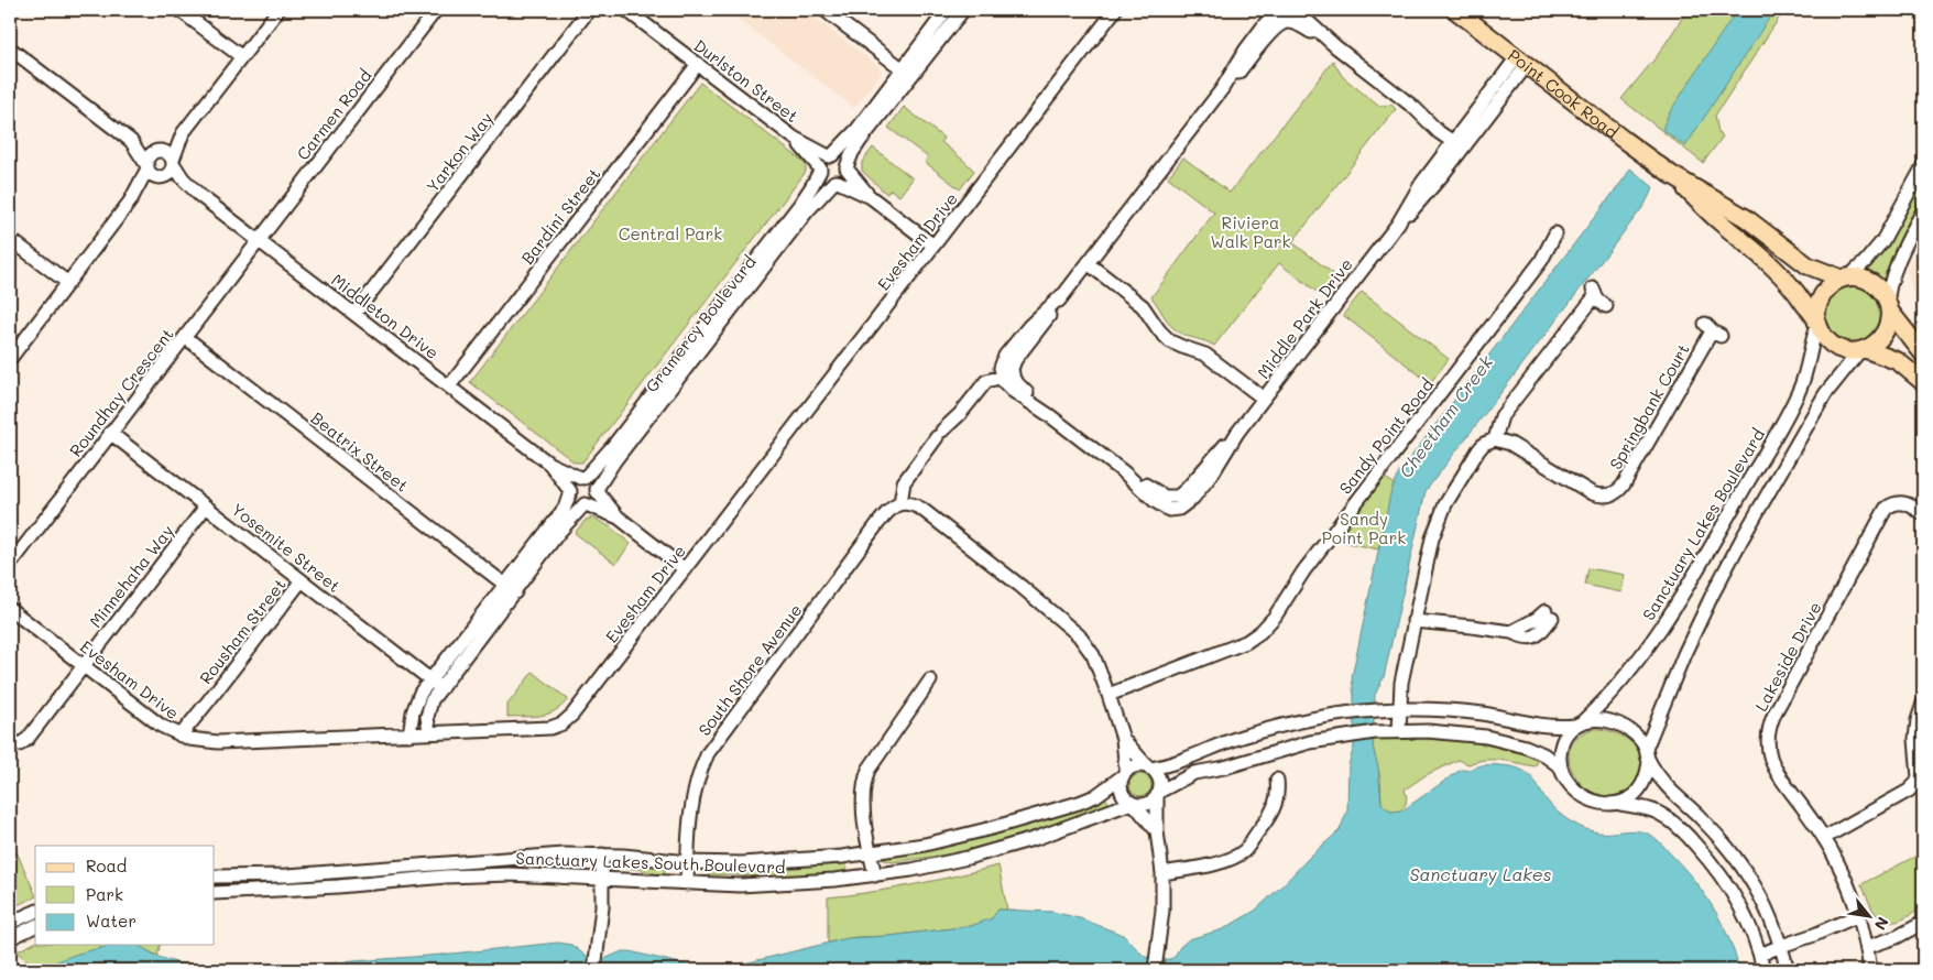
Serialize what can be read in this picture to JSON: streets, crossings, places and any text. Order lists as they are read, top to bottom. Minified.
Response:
{"streets":{"main road":["Point Cook Road"],"street":["Durlston Street","Carmen Road","Yarkon Way","Bardini Street","Evesham Drive","Middleton Drive","Middle Park Drive","Gramercy Boulevard","Roundhay Crescent","Springbank Court","Sandy Point Road","Beatrix Street","Sanctuary Lakes Boulevard","Yosemite Street","Minnehaha Way","Rousham Street","Lakeside Drive","South Shore Avenue","Sanctuary Lakes South Boulevard"]},"crossings":[["Durlston Street","Bardini Street"],["Durlston Street","Gramercy Boulevard"],["Point Cook Road","Middle Park Drive"],["Point Cook Road","Sanctuary Lakes Boulevard"],["Carmen Road","Middleton Drive"],["Carmen Road","Roundhay Crescent"],["Yarkon Way","Middleton Drive"],["Bardini Street","Middleton Drive"],["Evesham Drive","Minnehaha Way"],["Evesham Drive","Rousham Street"],["Middleton Drive","Gramercy Boulevard"],["Middleton Drive","Roundhay Crescent"],["Roundhay Crescent","Beatrix Street"],["Roundhay Crescent","Yosemite Street"],["Yosemite Street","Minnehaha Way"],["Yosemite Street","Rousham Street"],["South Shore Avenue","Sanctuary Lakes South Boulevard"]],"water":["Cheetham Creek","Sanctuary Lakes"],"parks":["Riviera Walk Park","Central Park","Sandy Point Park"],"legend":["Road","Park","Water"],"north":"bottom right"}
